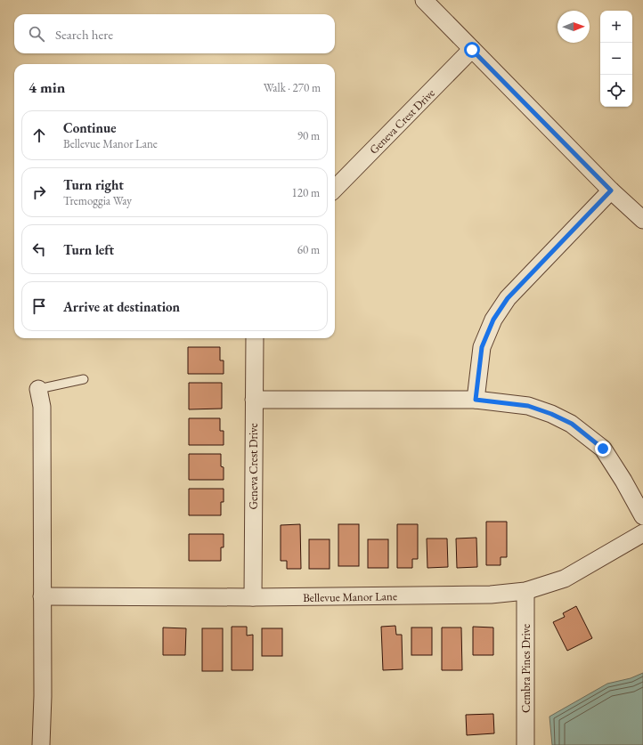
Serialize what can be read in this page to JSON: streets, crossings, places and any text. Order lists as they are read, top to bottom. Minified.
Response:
{"streets":{"street":["Geneva Crest Drive","Bellevue Manor Lane","Cembra Pines Drive"]},"crossings":[["Geneva Crest Drive","Bellevue Manor Lane"],["Bellevue Manor Lane","Cembra Pines Drive"]],"north":"right","page":{"map_buttons":["+","−"],"search":"Search here","heading":["4 min","Walk · 270 m"],"list":[["Continue","Bellevue Manor Lane","90 m"],["Turn right","Tremoggia Way","120 m"],["Turn left","60 m"],"Arrive at destination"]}}
